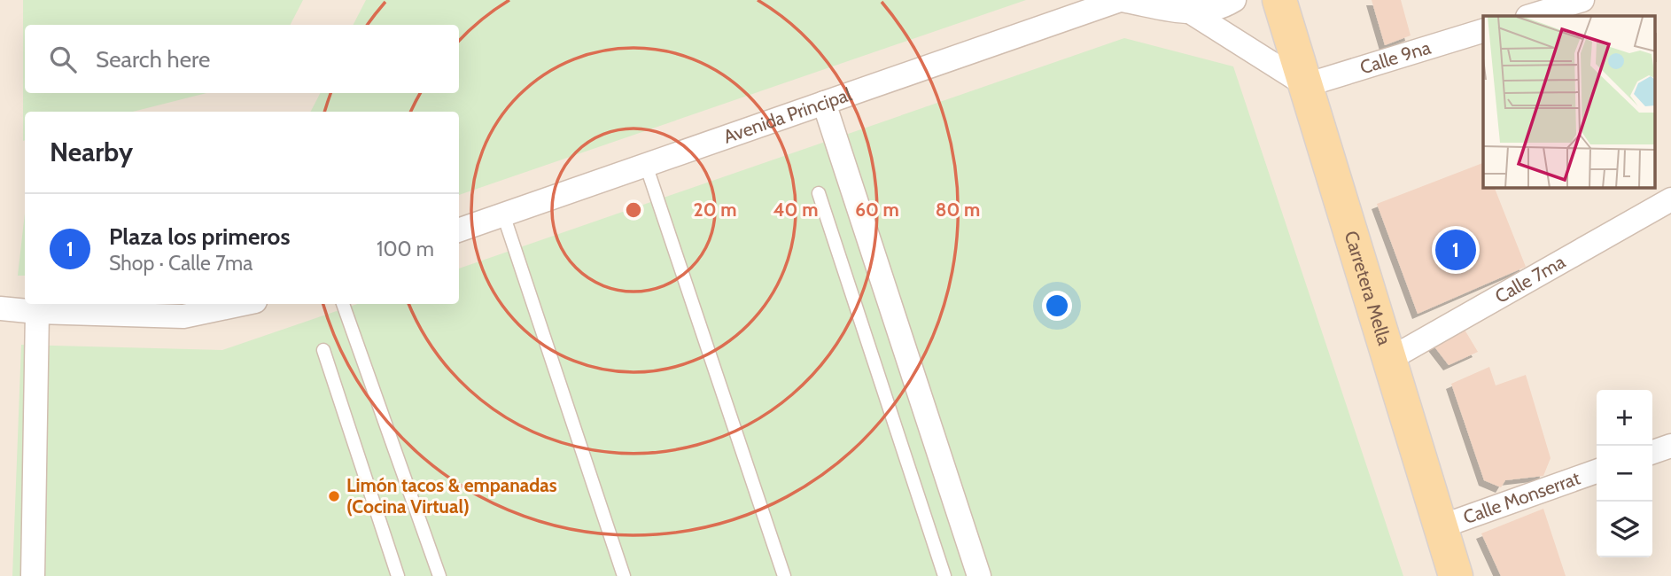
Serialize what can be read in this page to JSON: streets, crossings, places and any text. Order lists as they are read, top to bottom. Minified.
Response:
{"streets":{"main road":["Carretera Mella"],"street":["Calle 9na","Avenida Principal","Calle 7ma","Calle Monserrat"]},"crossings":[["Calle 9na","Carretera Mella"],["Calle 7ma","Carretera Mella"],["Carretera Mella","Calle Monserrat"]],"places":["Limón tacos & empanadas (Cocina Virtual)"],"page":{"search":"Search here","heading":"Nearby","list":[{"mark":"1","name":"Plaza los primeros","note":"Shop · Calle 7ma","value":"100 m"}],"pins":"1","map_buttons":["+","−"]},"rings":["20 m","40 m","60 m","80 m"]}
